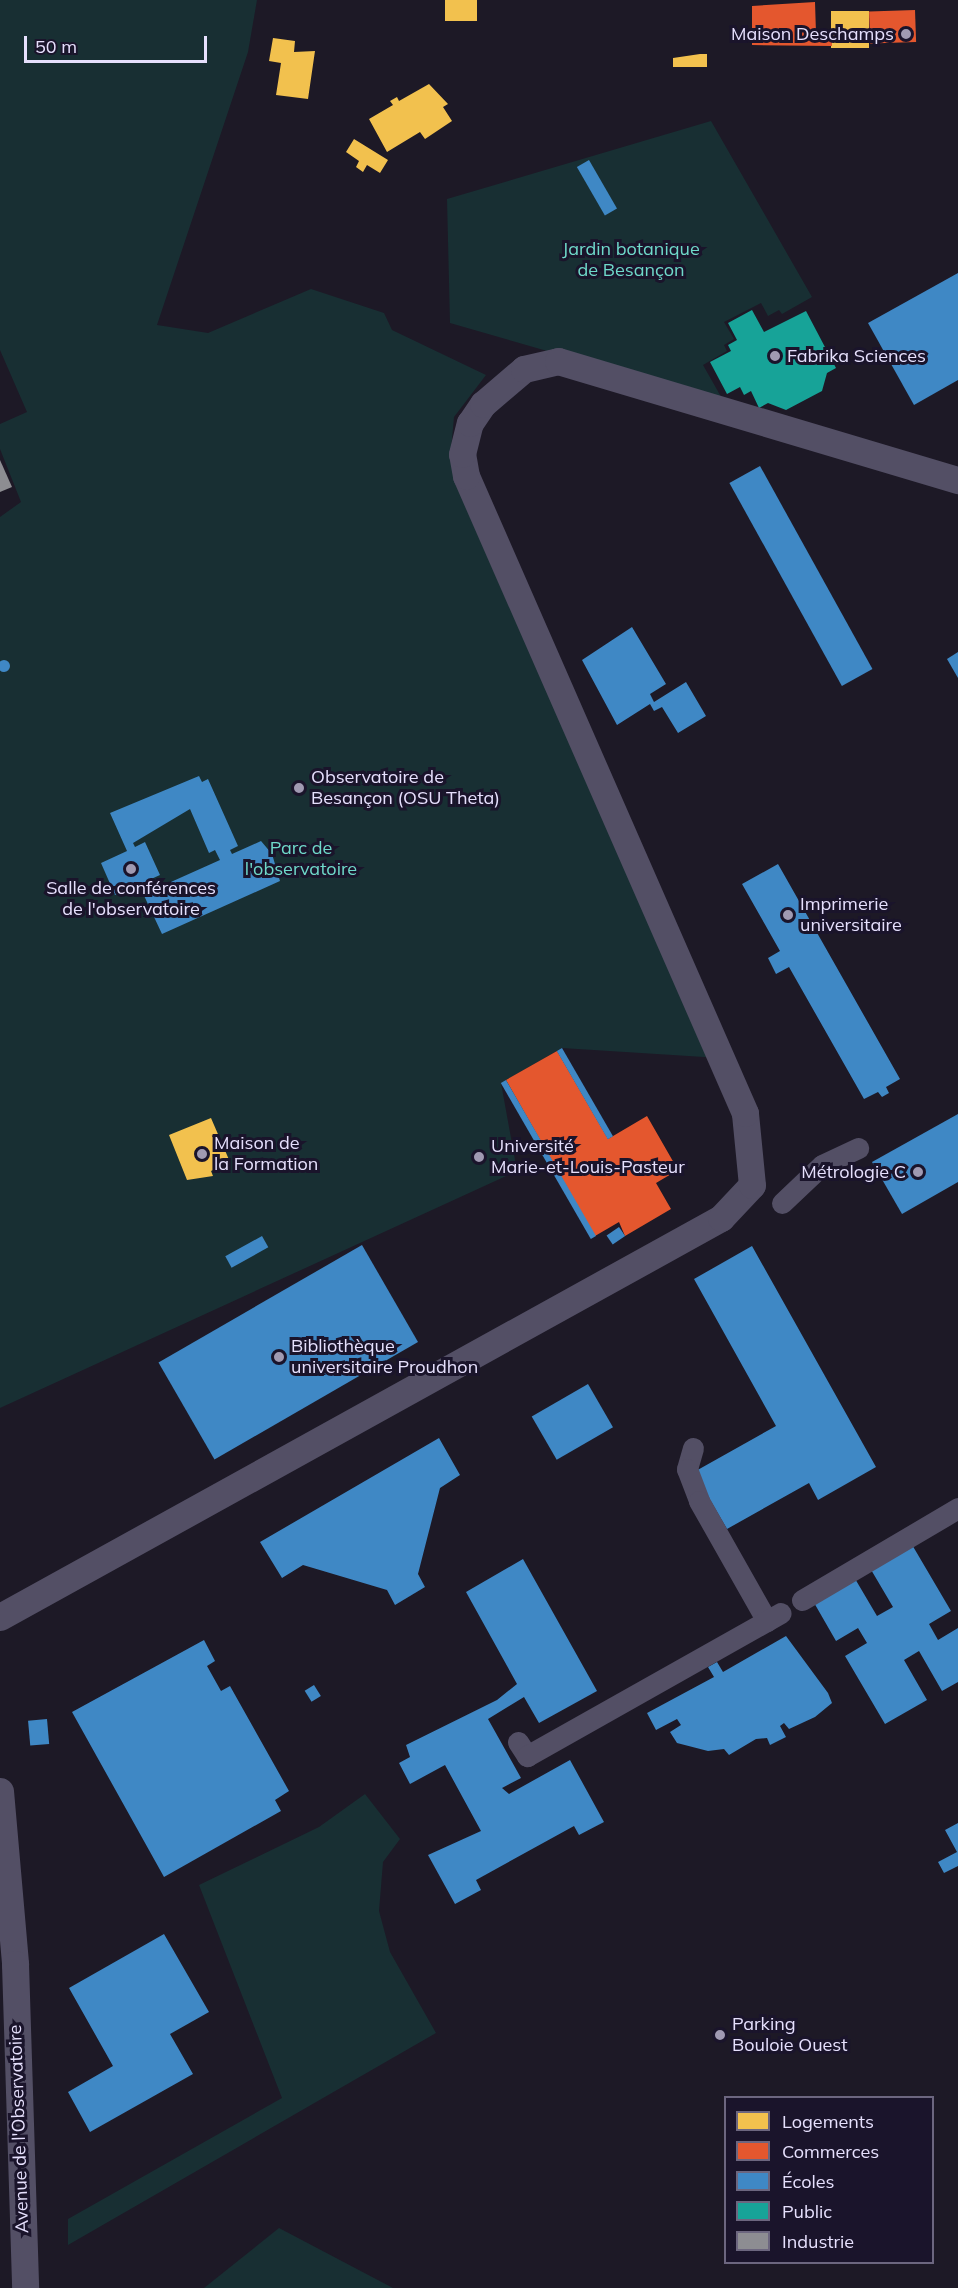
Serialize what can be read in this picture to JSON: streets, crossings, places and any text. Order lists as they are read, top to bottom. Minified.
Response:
{"streets":{"street":["Avenue de l'Observatoire"]},"parks":["Jardin botanique de Besançon","Parc de l'observatoire"],"places":["Maison Deschamps","Fabrika Sciences","Observatoire de Besançon (OSU Theta)","Salle de conférences de l'observatoire","Imprimerie universitaire","Maison de la Formation","Université Marie-et-Louis-Pasteur","Métrologie C","Bibliothèque universitaire Proudhon","Parking Bouloie Ouest"],"legend":["Logements","Commerces","Écoles","Public","Industrie"],"scale_bar":"50 m"}
